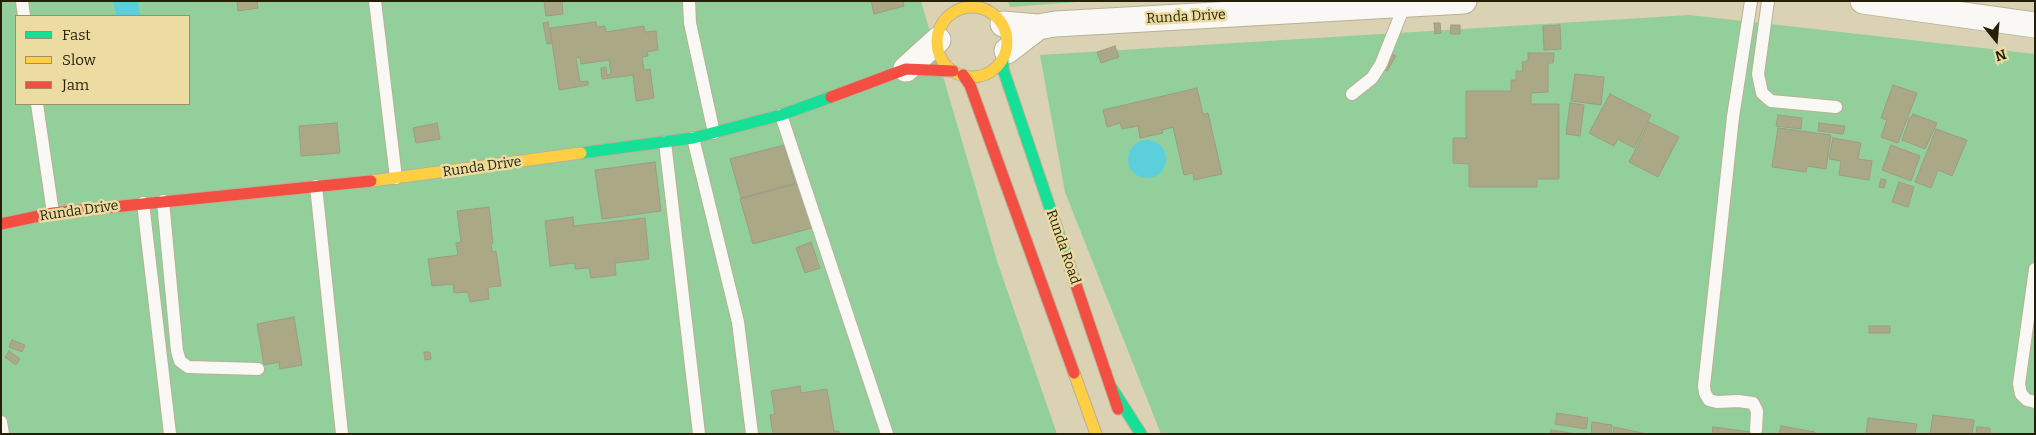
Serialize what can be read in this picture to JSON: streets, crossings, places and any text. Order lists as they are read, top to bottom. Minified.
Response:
{"streets":{"street":["Runda Drive","Runda Road"]},"crossings":[["Runda Drive","Runda Road"]],"legend":["Fast","Slow","Jam"],"north":"bottom"}
